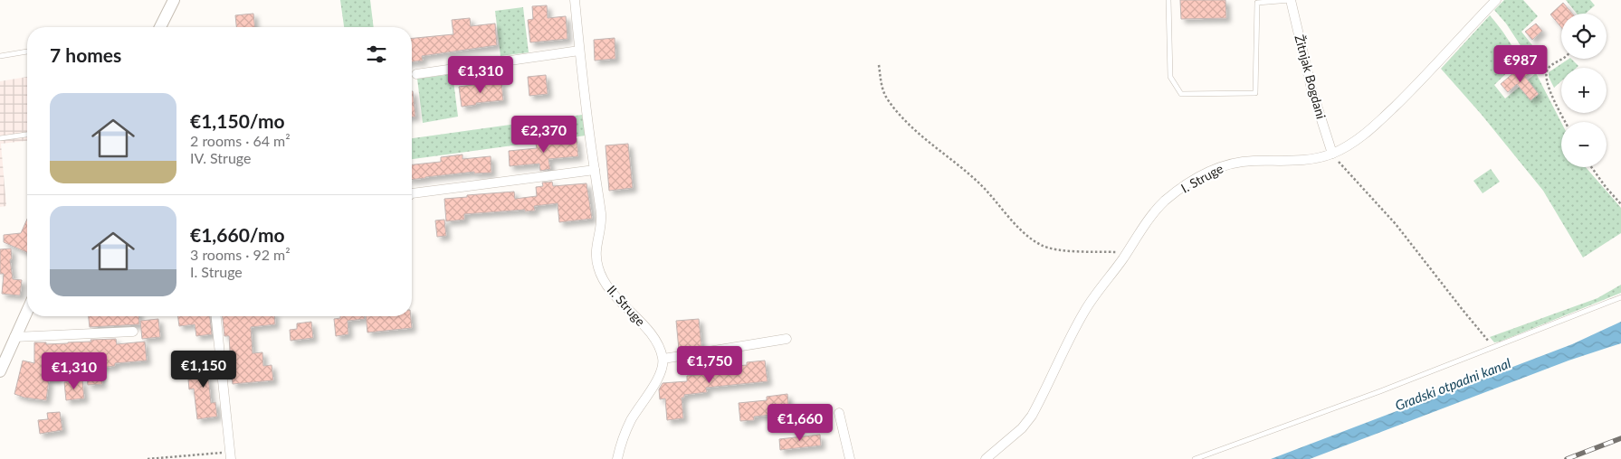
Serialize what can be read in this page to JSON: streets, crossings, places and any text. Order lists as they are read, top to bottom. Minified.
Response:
{"streets":{"street":["Žitnjak Bogdani","I. Struge","II. Struge"]},"crossings":[["Žitnjak Bogdani","I. Struge"]],"water":["Gradski otpadni kanal"],"page":{"map_buttons":["+","−"],"heading":"7 homes","price":["€987","€1,310","€2,370","€1,750","€1,150","€1,310","€1,660"],"list":[{"name":"€1,150/mo","note":"2 rooms · 64 m² · IV. Struge"},{"name":"€1,660/mo","note":"3 rooms · 92 m² · I. Struge"}]}}
